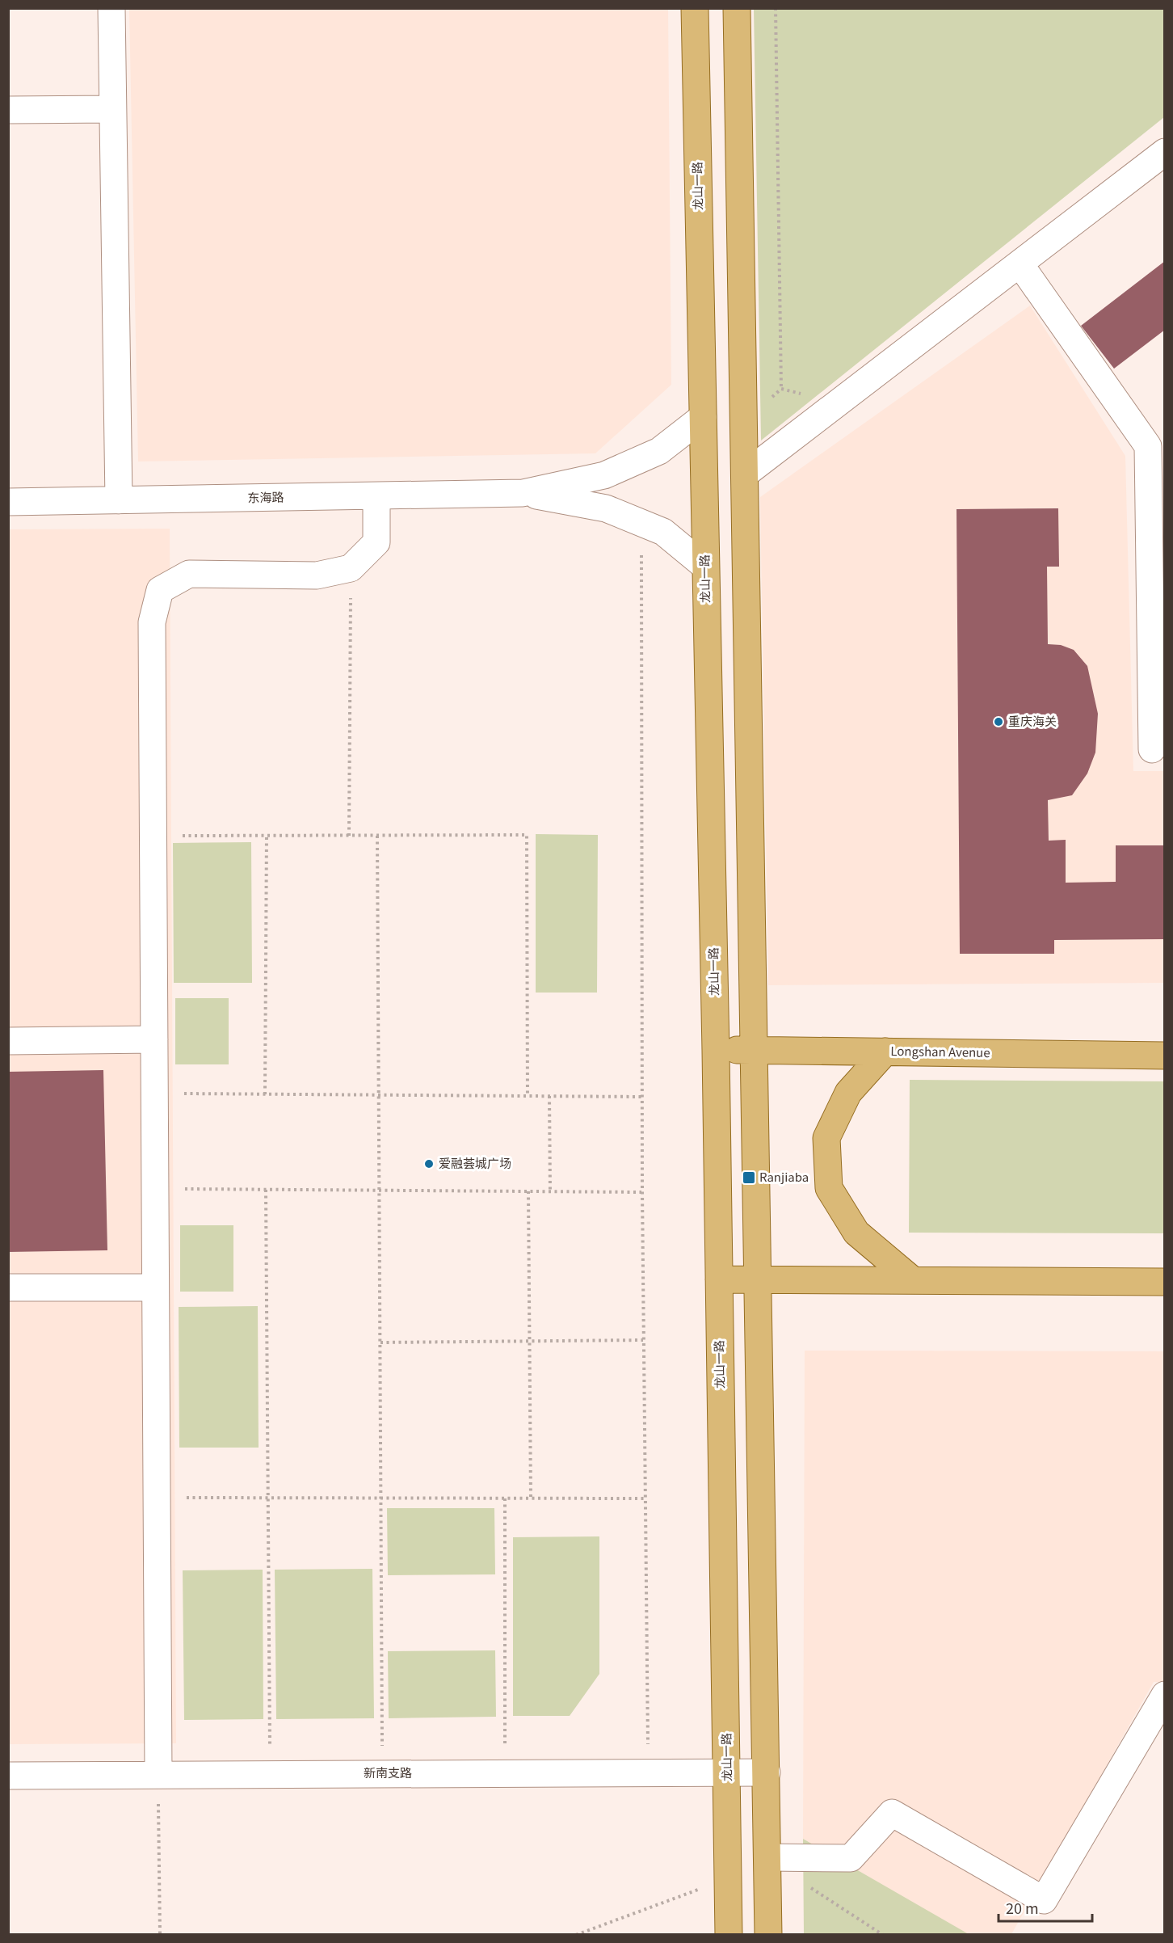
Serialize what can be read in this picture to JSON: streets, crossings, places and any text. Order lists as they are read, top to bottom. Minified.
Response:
{"streets":{"main road":["龙山一路","Longshan Avenue"],"street":["东海路","新南支路"]},"crossings":[["龙山一路","Longshan Avenue"],["龙山一路","新南支路"]],"places":{"other":["重庆海关","爱融荟城广场"],"transit":["Ranjiaba"]},"scale_bar":"20 m"}
